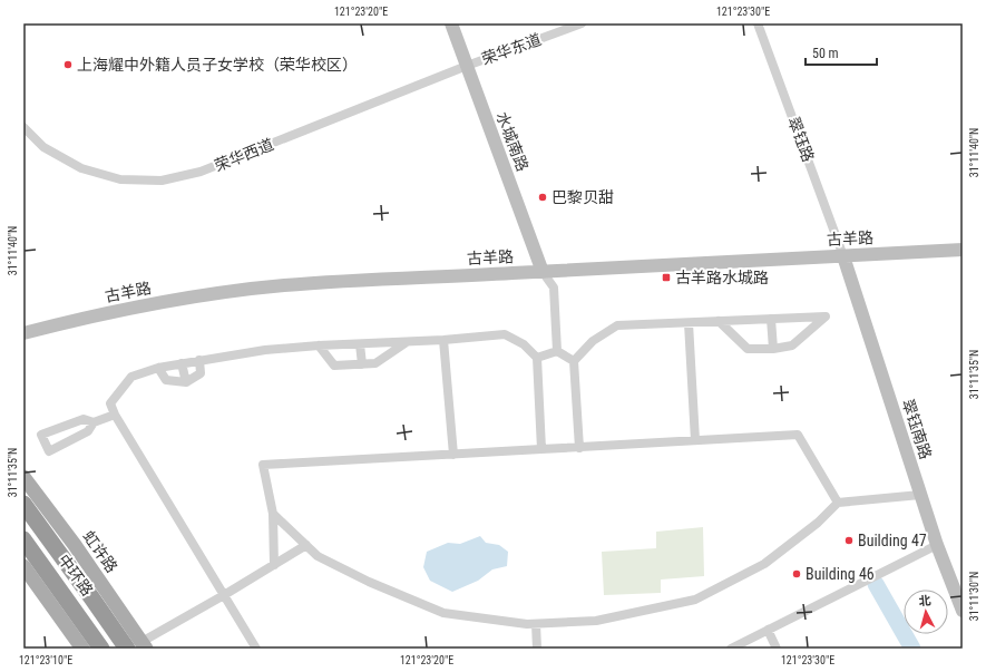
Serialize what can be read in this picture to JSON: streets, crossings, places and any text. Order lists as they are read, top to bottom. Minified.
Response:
{"streets":{"highway":["中环路"],"main road":["虹许路"],"street":["荣华东道","翠钰路","水城南路","荣华西道","古羊路","翠钰南路"]},"crossings":[["荣华东道","水城南路"],["荣华东道","荣华西道"],["翠钰路","古羊路"],["翠钰路","翠钰南路"],["水城南路","荣华西道"],["水城南路","古羊路"],["古羊路","翠钰南路"],["虹许路","中环路"]],"places":{"other":["上海耀中外籍人员子女学校（荣华校区）","巴黎贝甜","Building 47","Building 46"],"transit":["古羊路水城路"]},"scale_bar":"50 m","north":"top","coordinates":["121°23'20\"E","121°23'30\"E","31°11'40\"N","31°11'35\"N","31°11'30\"N","121°23'10\"E"]}
